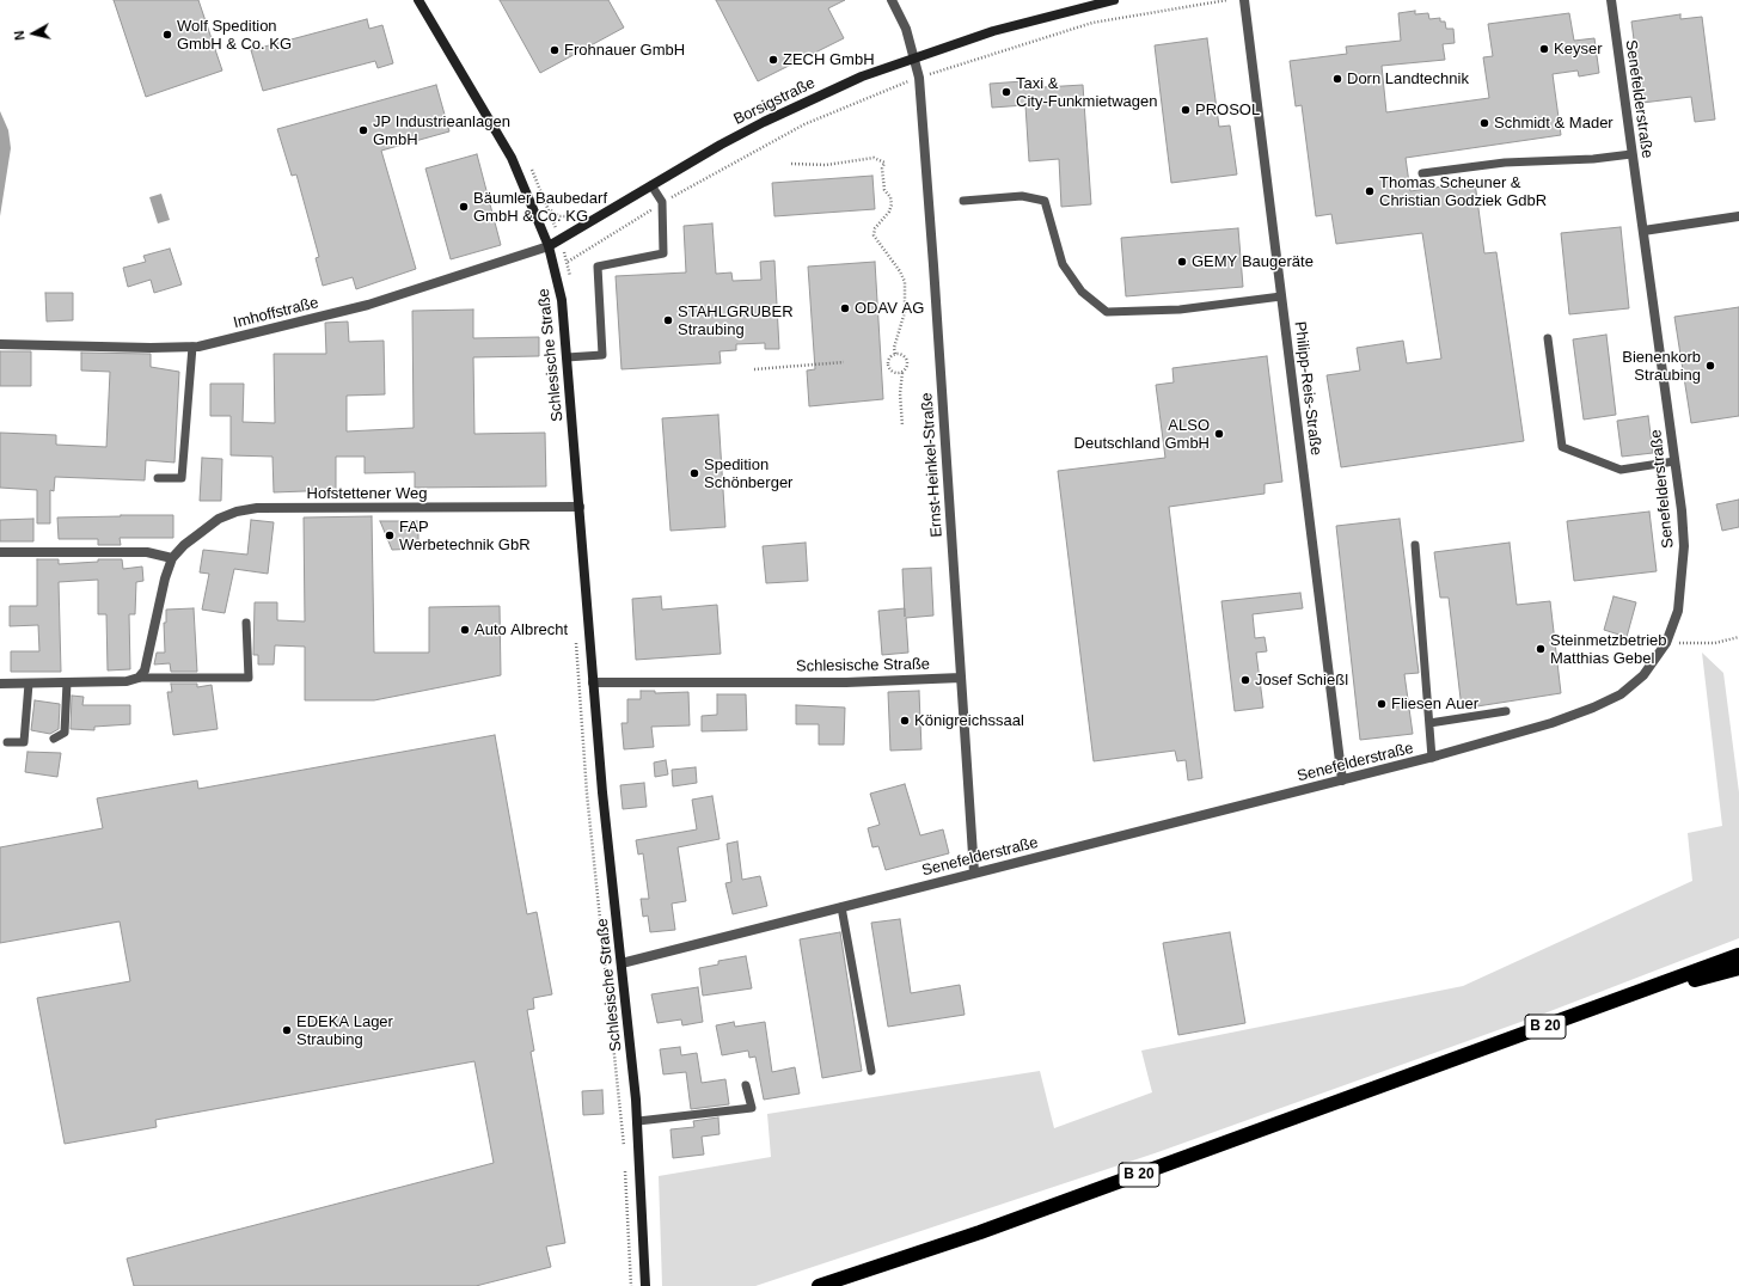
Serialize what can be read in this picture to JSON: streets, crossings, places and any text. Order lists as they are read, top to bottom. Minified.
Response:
{"streets":{"highway":["B 20"],"street":["Senefelderstraße","Borsigstraße","Imhoffstraße","Schlesische Straße","Philipp-Reis-Straße","Ernst-Heinkel-Straße","Hofstettener Weg"]},"crossings":[["Senefelderstraße","Schlesische Straße"],["Senefelderstraße","Philipp-Reis-Straße"],["Senefelderstraße","Ernst-Heinkel-Straße"],["Borsigstraße","Imhoffstraße"],["Borsigstraße","Schlesische Straße"],["Borsigstraße","Ernst-Heinkel-Straße"],["Imhoffstraße","Schlesische Straße"],["Schlesische Straße","Ernst-Heinkel-Straße"],["Schlesische Straße","Hofstettener Weg"]],"places":["Wolf Spedition GmbH & Co. KG","Keyser","Frohnauer GmbH","ZECH GmbH","Dorn Landtechnik","Taxi & City-Funkmietwagen","PROSOL","Schmidt & Mader","JP Industrieanlagen GmbH","Thomas Scheuner & Christian Godziek GdbR","Bäumler Baubedarf GmbH & Co. KG","GEMY Baugeräte","ODAV AG","STAHLGRUBER Straubing","Bienenkorb Straubing","ALSO Deutschland GmbH","Spedition Schönberger","FAP Werbetechnik GbR","Auto Albrecht","Steinmetzbetrieb Matthias Gebel","Josef Schießl","Fliesen Auer","Königreichssaal","EDEKA Lager Straubing"],"north":"left"}
